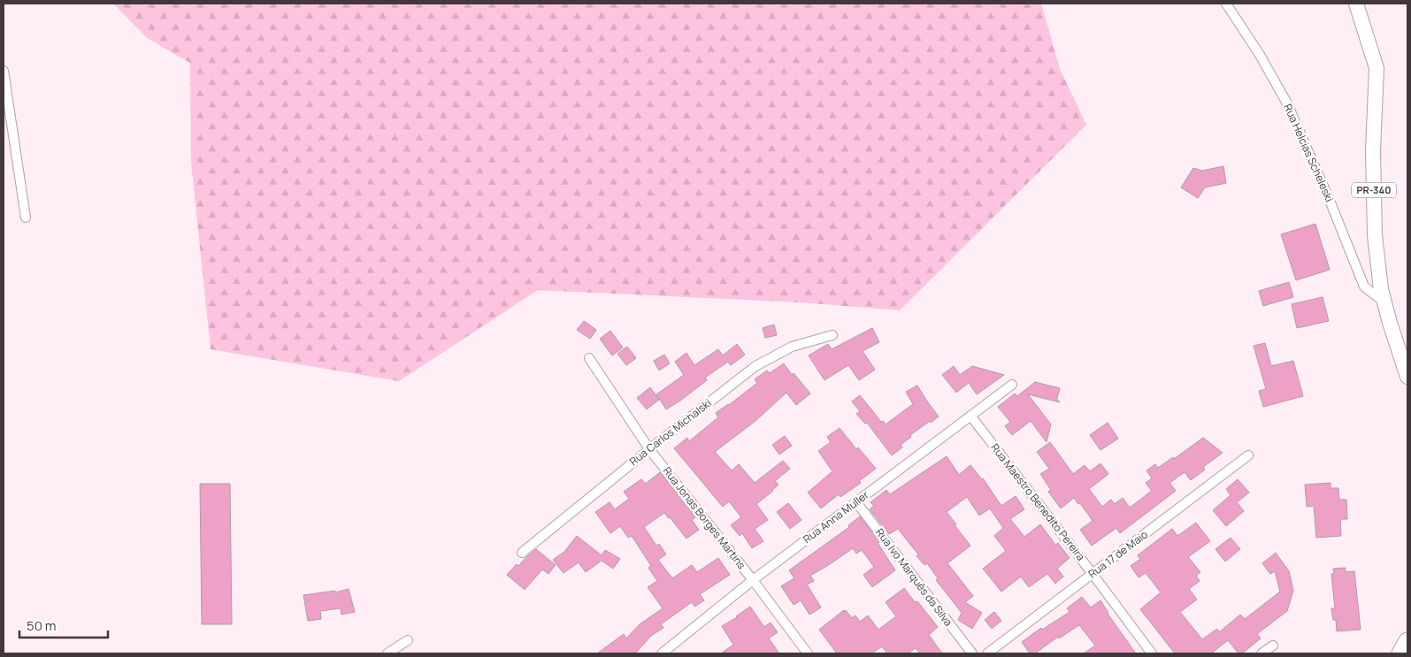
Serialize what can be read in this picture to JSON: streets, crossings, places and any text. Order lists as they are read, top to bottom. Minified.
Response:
{"streets":{"main road":["PR-340"],"street":["Rua Helcias Scheleski","Rua Carlos Michalski","Rua Maestro Benedito Pereira","Rua Anna Muller","Rua Jonas Borges Martins","Rua 17 de Maio","Rua Ivo Marquês da Silva"]},"crossings":[["Rua Helcias Scheleski","PR-340"],["Rua Carlos Michalski","Rua Jonas Borges Martins"],["Rua Maestro Benedito Pereira","Rua Anna Muller"],["Rua Maestro Benedito Pereira","Rua 17 de Maio"],["Rua Anna Muller","Rua Jonas Borges Martins"],["Rua Anna Muller","Rua Ivo Marquês da Silva"]],"scale_bar":"50 m"}
